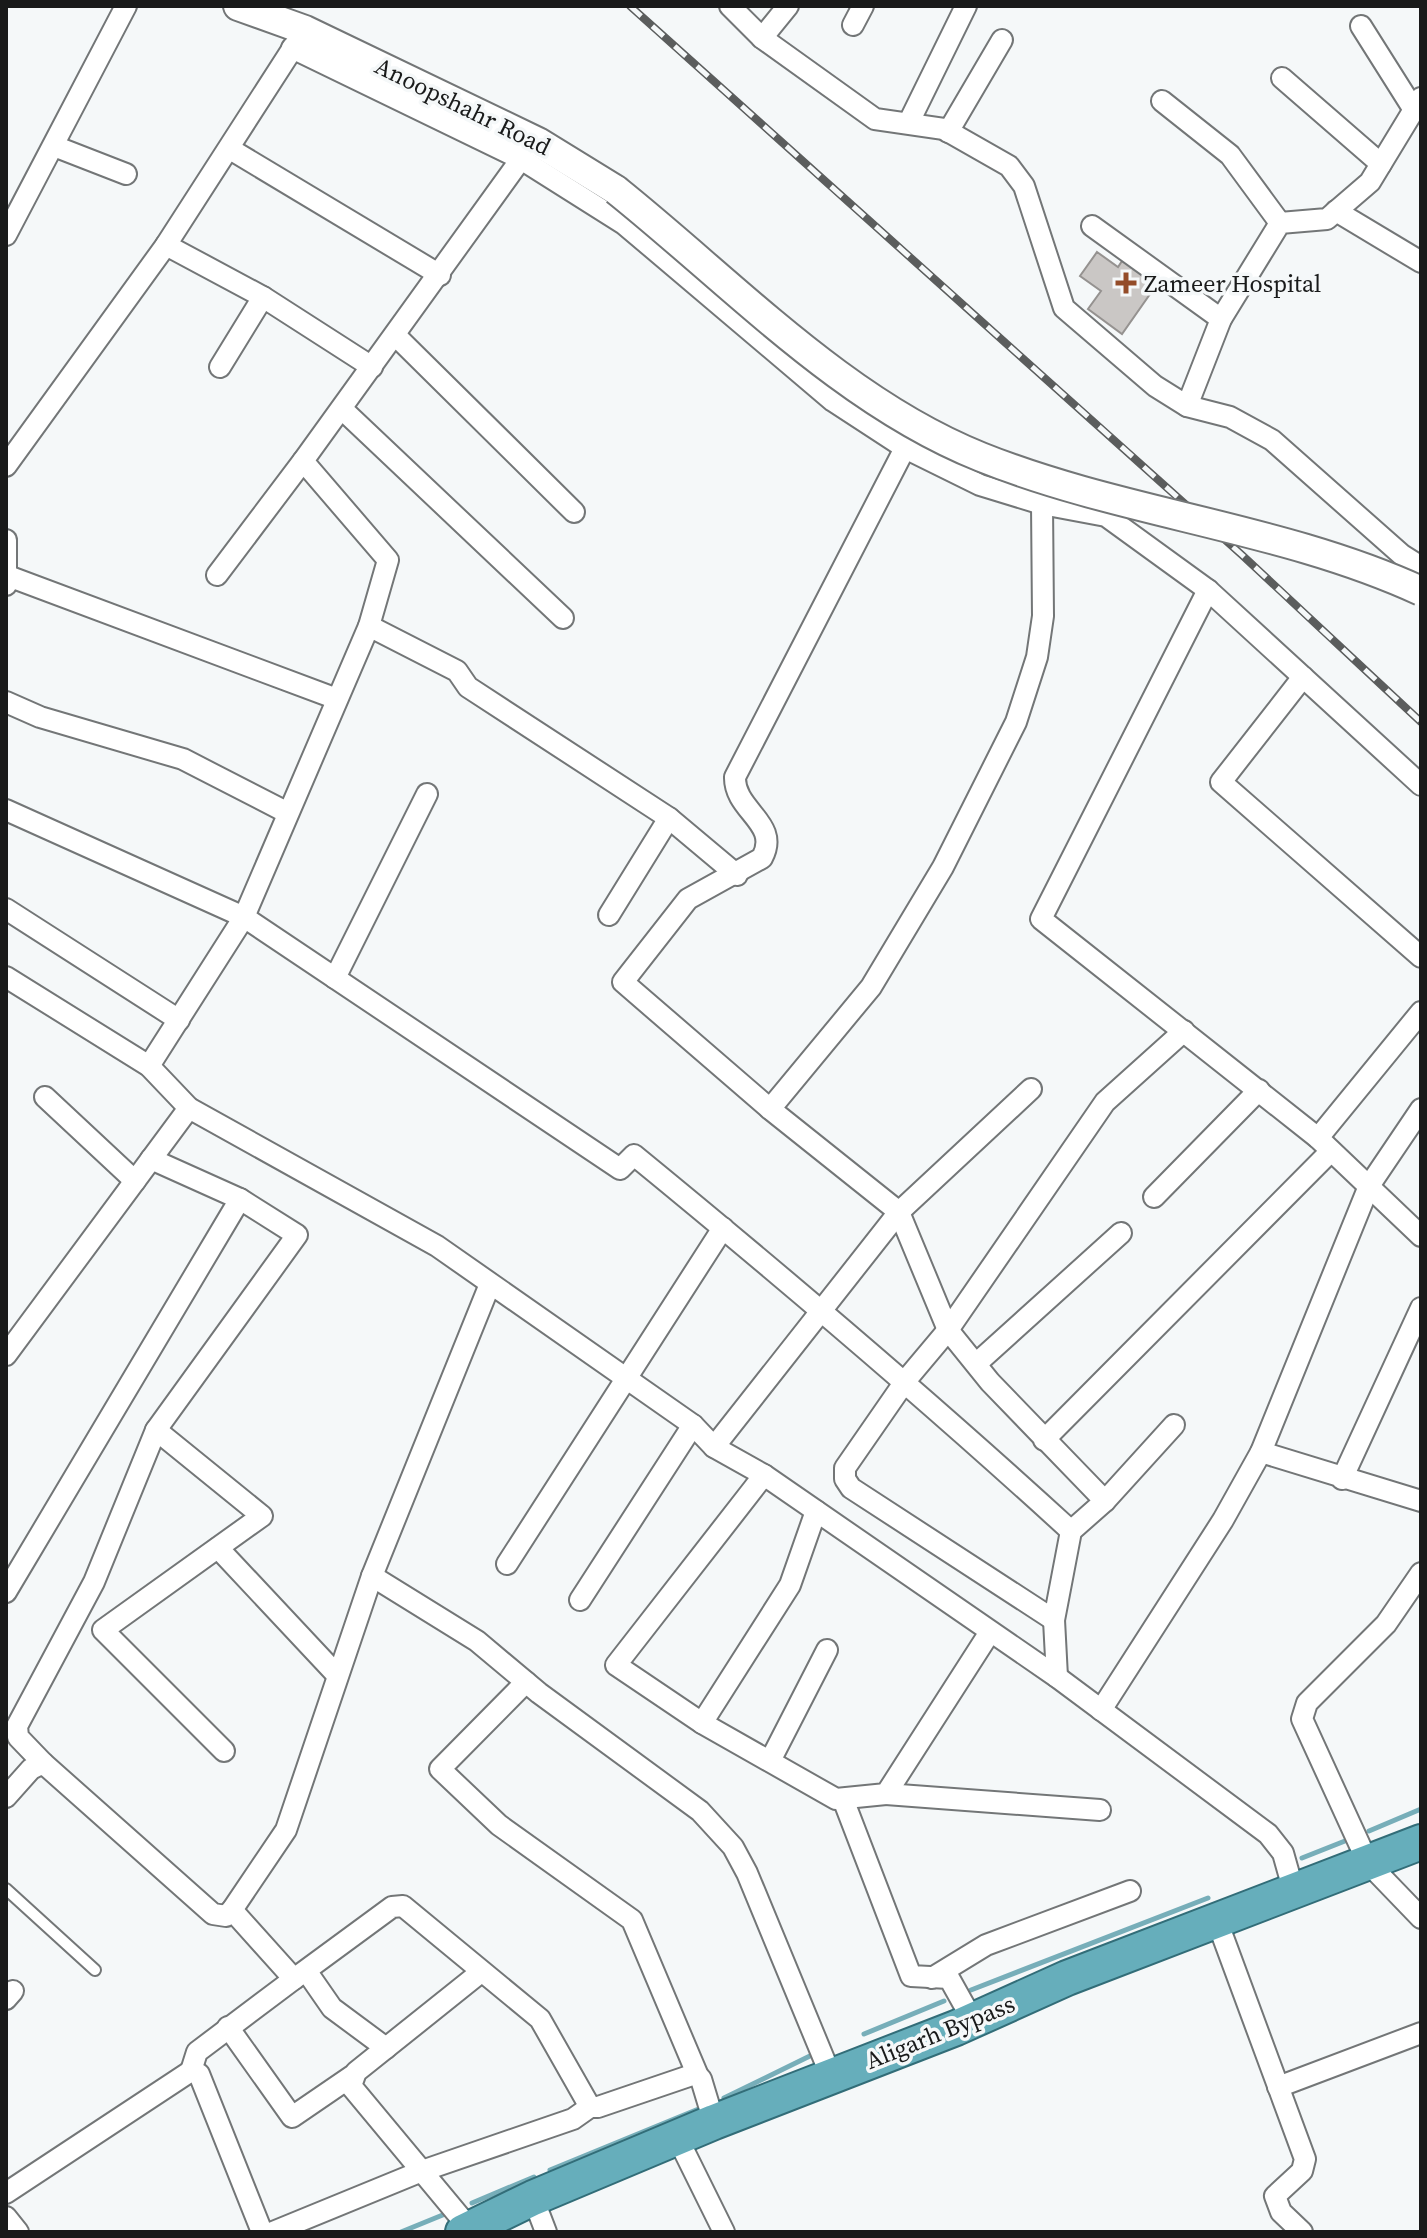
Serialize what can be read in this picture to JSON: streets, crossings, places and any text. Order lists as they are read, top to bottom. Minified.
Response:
{"streets":{"highway":["Aligarh Bypass"],"main road":["Anoopshahr Road"]},"places":{"health":["Zameer Hospital"]}}
